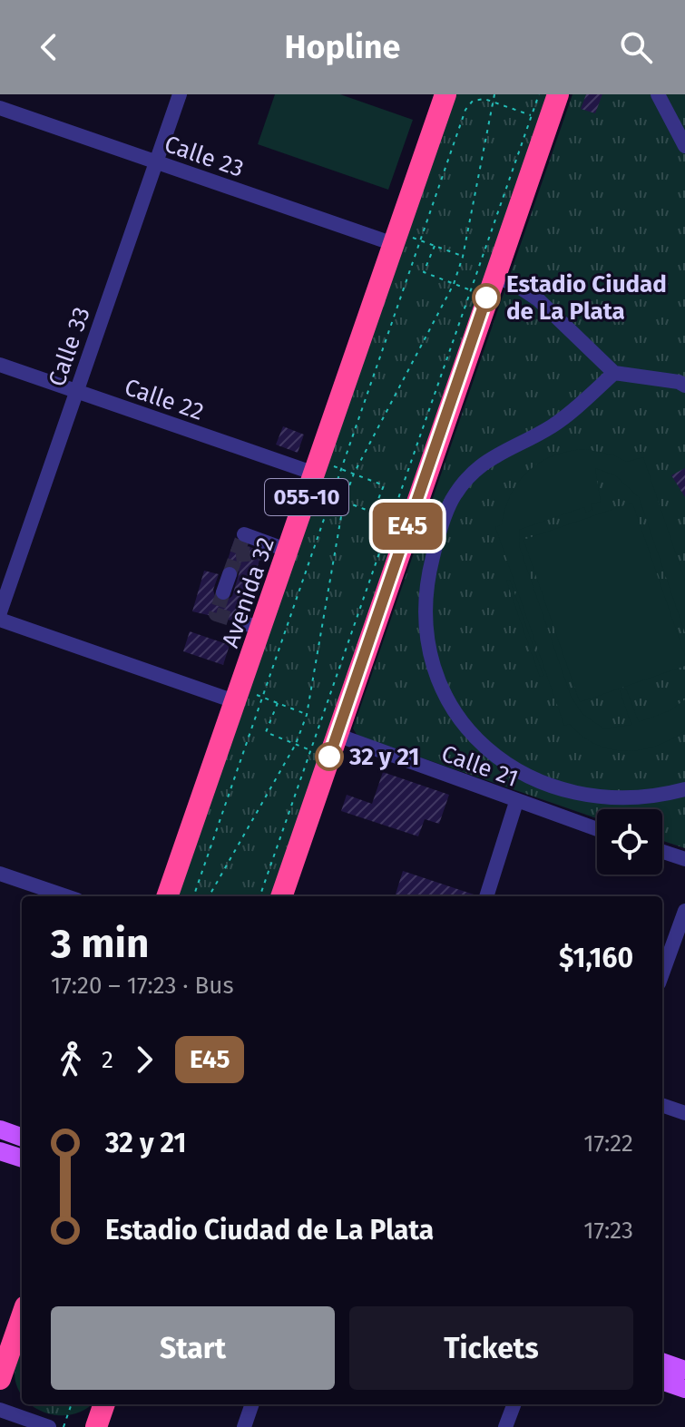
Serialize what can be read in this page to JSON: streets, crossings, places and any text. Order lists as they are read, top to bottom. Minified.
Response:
{"streets":{"highway":["055-10","Avenida 32"],"street":["Calle 23","Calle 33","Calle 22","Calle 21"]},"crossings":[["Calle 23","Calle 33"],["Calle 23","Avenida 32"],["Calle 33","Calle 22"],["Calle 22","Avenida 32"]],"places":["Estadio Ciudad de La Plata","32 y 21"],"lines":["bus line E45"],"page":{"header":"Hopline","on_map":"E45","heading":["3 min","17:20 – 17:23 · Bus","$1,160"],"legs":["2","E45"],"list":[{"name":"32 y 21","value":"17:22"},{"name":"Estadio Ciudad de La Plata","value":"17:23"}],"buttons":["Start","Tickets"]}}
